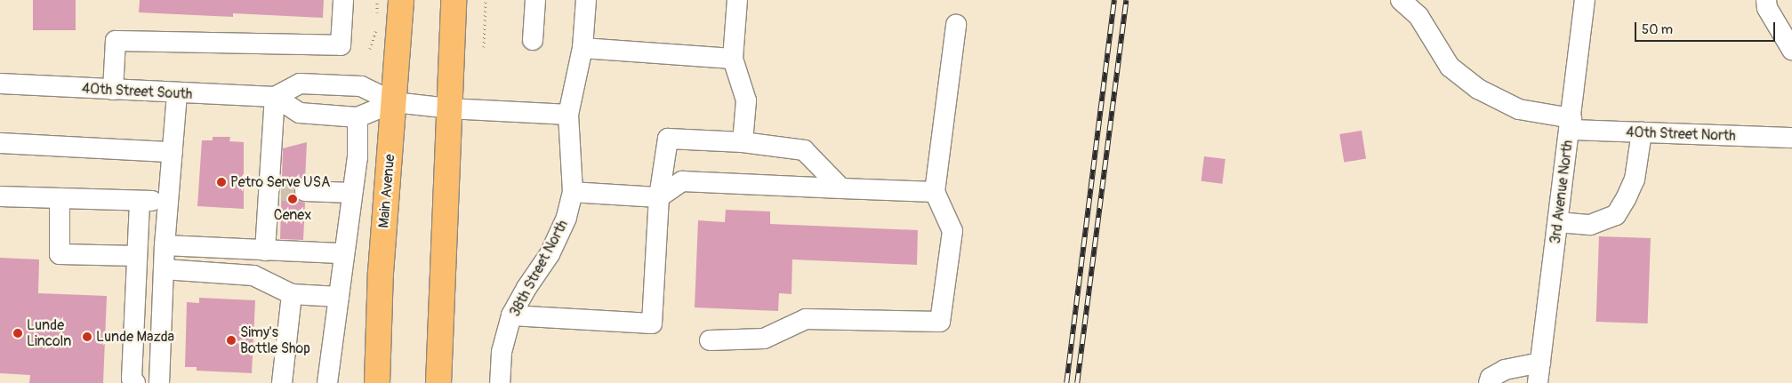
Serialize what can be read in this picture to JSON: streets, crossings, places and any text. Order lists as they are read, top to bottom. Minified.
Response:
{"streets":{"main road":["Main Avenue"],"street":["40th Street South","40th Street North","3rd Avenue North","38th Street North"]},"crossings":[["40th Street North","3rd Avenue North"]],"places":["Petro Serve USA","Cenex","Lunde Lincoln","Lunde Mazda","Simy's Bottle Shop"],"scale_bar":"50 m"}
